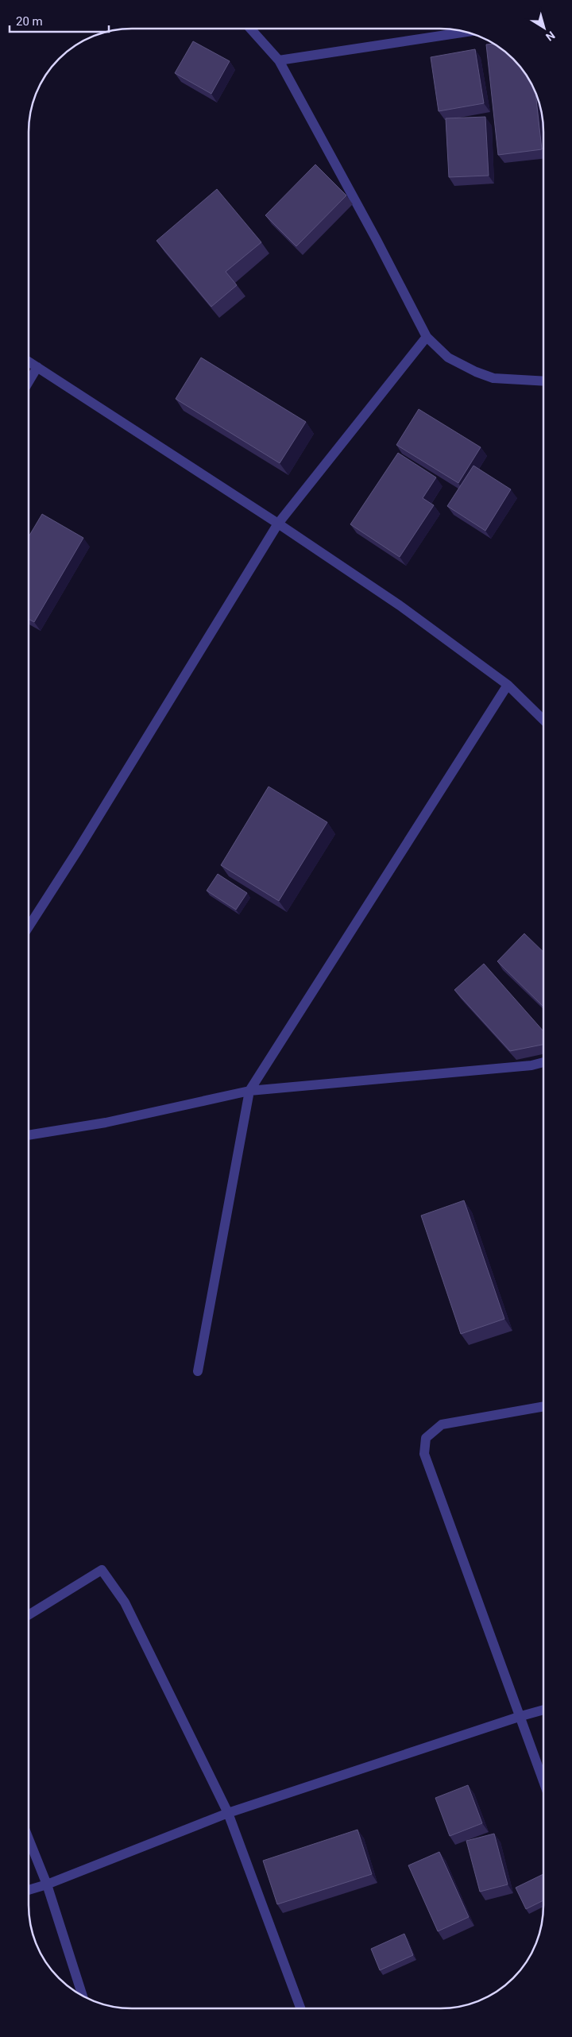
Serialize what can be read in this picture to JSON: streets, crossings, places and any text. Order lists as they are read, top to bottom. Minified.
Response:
{"scale_bar":"20 m","north":"bottom right"}
